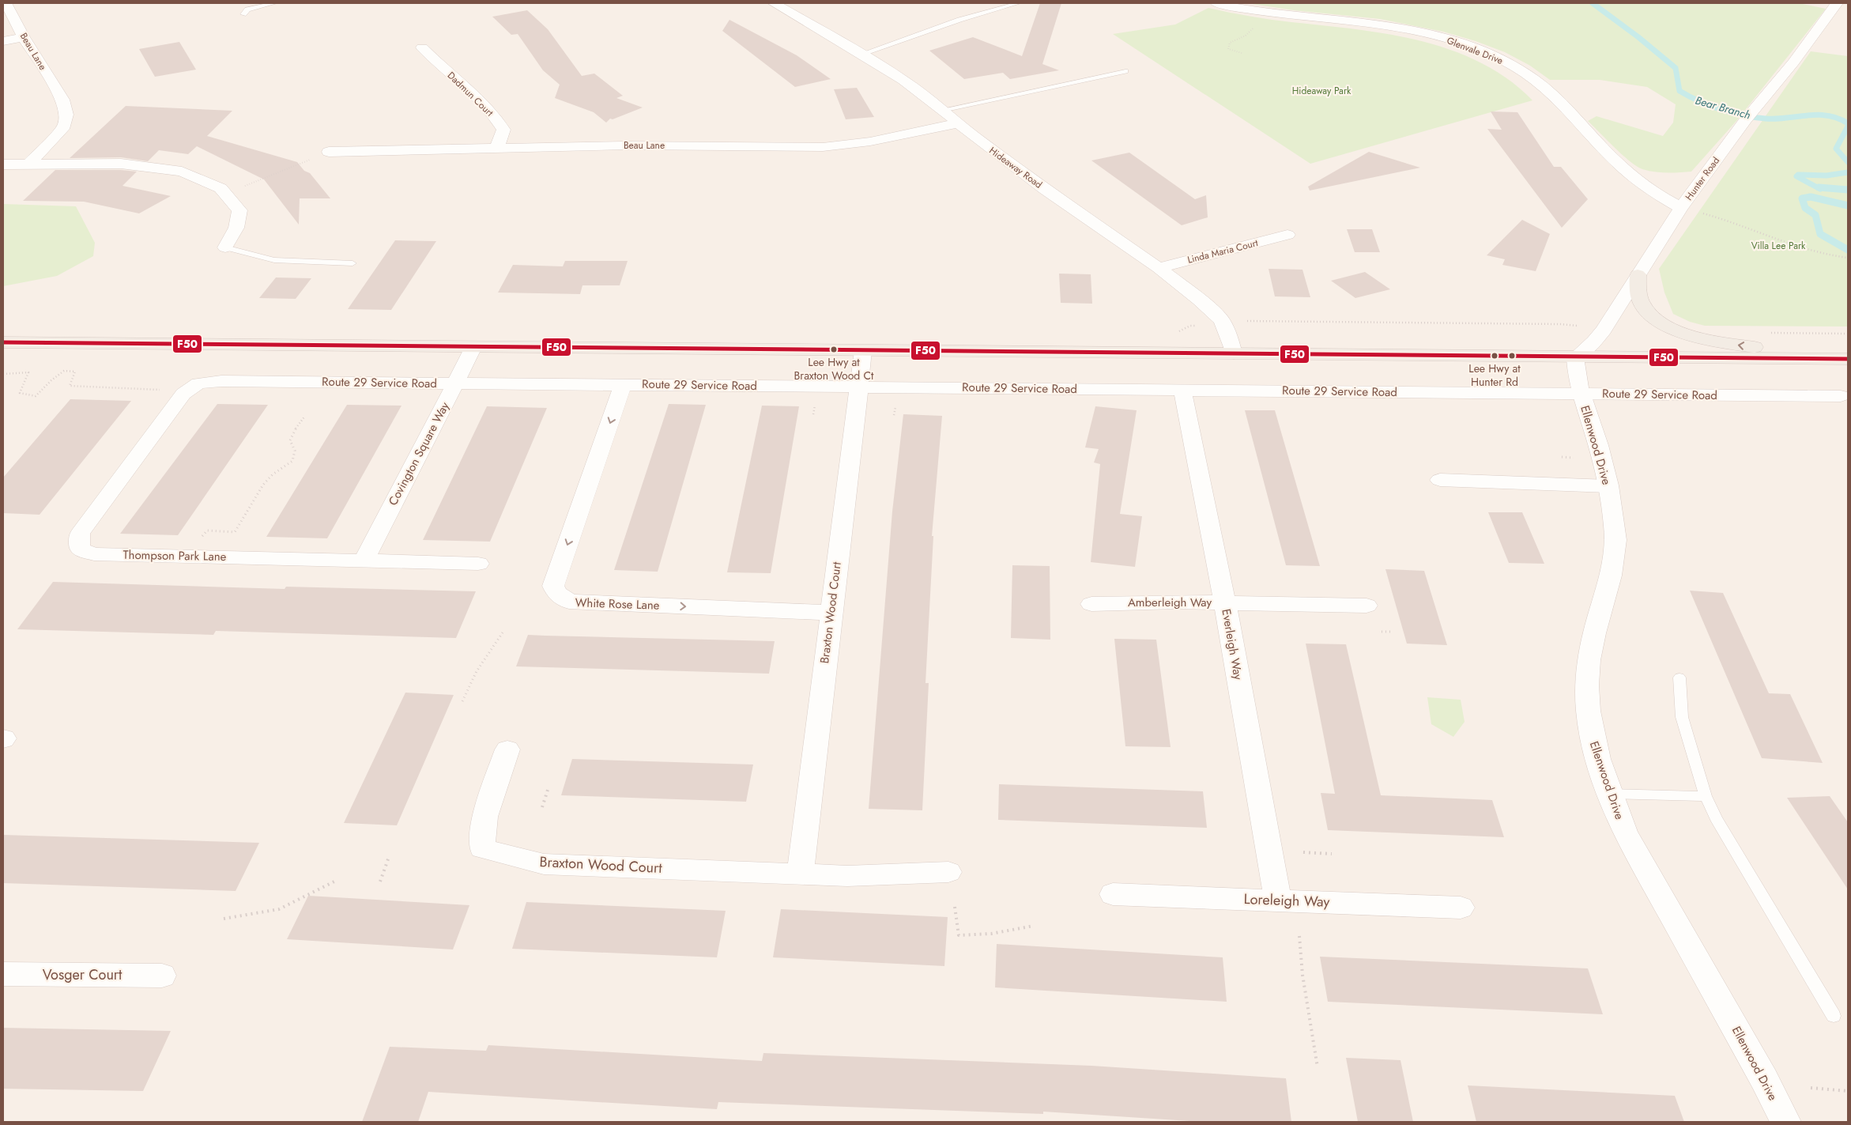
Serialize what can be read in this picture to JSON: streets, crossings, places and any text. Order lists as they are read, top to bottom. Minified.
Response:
{"streets":{"street":["Glenvale Drive","Beau Lane","Dadmun Court","Hideaway Road","Hunter Road","Linda Maria Court","Route 29 Service Road","Ellenwood Drive","Covington Square Way","Thompson Park Lane","Amberleigh Way","White Rose Lane","Braxton Wood Court","Everleigh Way","Loreleigh Way","Vosger Court"]},"crossings":[["Glenvale Drive","Hunter Road"],["Beau Lane","Dadmun Court"],["Beau Lane","Hideaway Road"],["Hideaway Road","Linda Maria Court"],["Hunter Road","Ellenwood Drive"],["Route 29 Service Road","Ellenwood Drive"],["Route 29 Service Road","Covington Square Way"],["Route 29 Service Road","Thompson Park Lane"],["Route 29 Service Road","White Rose Lane"],["Route 29 Service Road","Braxton Wood Court"],["Route 29 Service Road","Everleigh Way"],["Covington Square Way","Thompson Park Lane"],["Amberleigh Way","Everleigh Way"],["White Rose Lane","Braxton Wood Court"],["Everleigh Way","Loreleigh Way"]],"water":["Bear Branch"],"parks":["Hideaway Park","Villa Lee Park"],"places":["Lee Hwy at Braxton Wood Ct","Lee Hwy at Hunter Rd"],"lines":["transit line F50"]}
